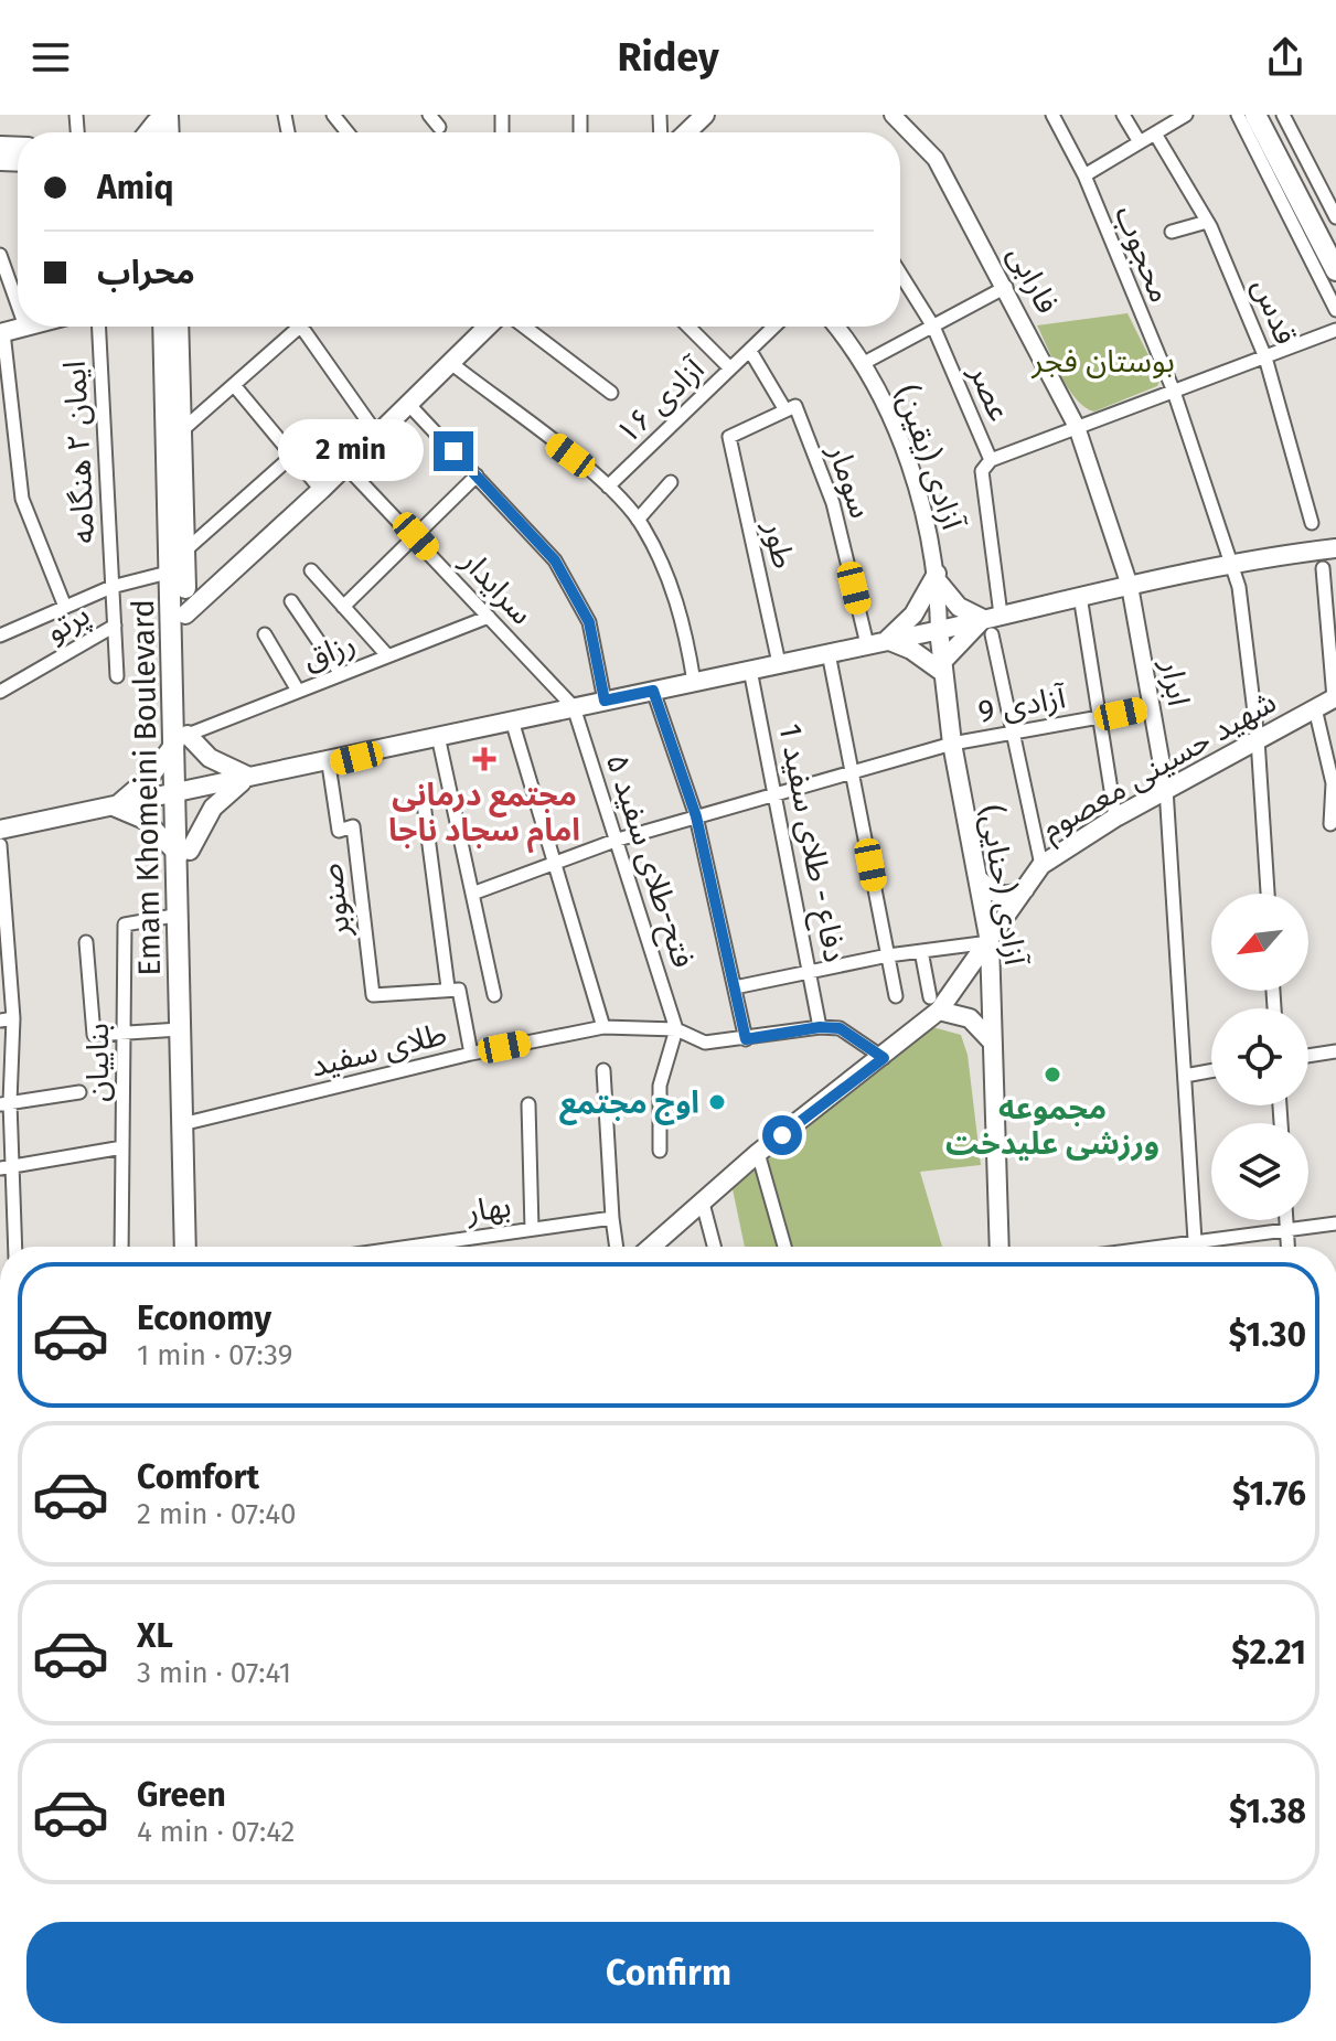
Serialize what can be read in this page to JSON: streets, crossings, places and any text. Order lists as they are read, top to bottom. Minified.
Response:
{"streets":{"main road":["شهید حسینی معصوم","Emam Khomeini Boulevard","آزادی (حنایی)"],"street":["محجوب","فارابی","قدس","عصر","آزادی ۱۶","ایمان ۲ هنگامه","آزادی (یقین)","سومار","طور","سرایدار","پرتو","رزاق","ابرار","آزادی 9","دفاع - طلای سفید 1","فتح-طلای سفید ۵","صنوبر","طلای سفید","بناییان","بهار"]},"crossings":[["محجوب","شهید حسینی معصوم"],["فارابی","ابرار"],["عصر","آزادی 9"],["عصر","شهید حسینی معصوم"],["ایمان ۲ هنگامه","پرتو"],["آزادی (یقین)","آزادی (حنایی)"],["سومار","طور"],["سرایدار","رزاق"],["سرایدار","فتح-طلای سفید ۵"],["رزاق","Emam Khomeini Boulevard"],["ابرار","شهید حسینی معصوم"],["آزادی 9","دفاع - طلای سفید 1"],["آزادی 9","فتح-طلای سفید ۵"],["آزادی 9","آزادی (حنایی)"],["شهید حسینی معصوم","آزادی (حنایی)"],["شهید حسینی معصوم","طلای سفید"],["Emam Khomeini Boulevard","طلای سفید"],["Emam Khomeini Boulevard","بناییان"],["دفاع - طلای سفید 1","طلای سفید"],["فتح-طلای سفید ۵","طلای سفید"]],"parks":["بوستان فجر"],"places":{"health":["مجتمع درمانی امام سجاد ناجا"],"other":["مجموعه ورزشی علیدخت","اوج مجتمع"]},"north":"bottom left","page":{"header":"Ridey","banner":["Amiq","محراب"],"bubble":"2 min","list":[{"name":"Economy","note":"1 min · 07:39","value":"$1.30"},{"name":"Comfort","note":"2 min · 07:40","value":"$1.76"},{"name":"XL","note":"3 min · 07:41","value":"$2.21"},{"name":"Green","note":"4 min · 07:42","value":"$1.38"}],"buttons":"Confirm"}}
